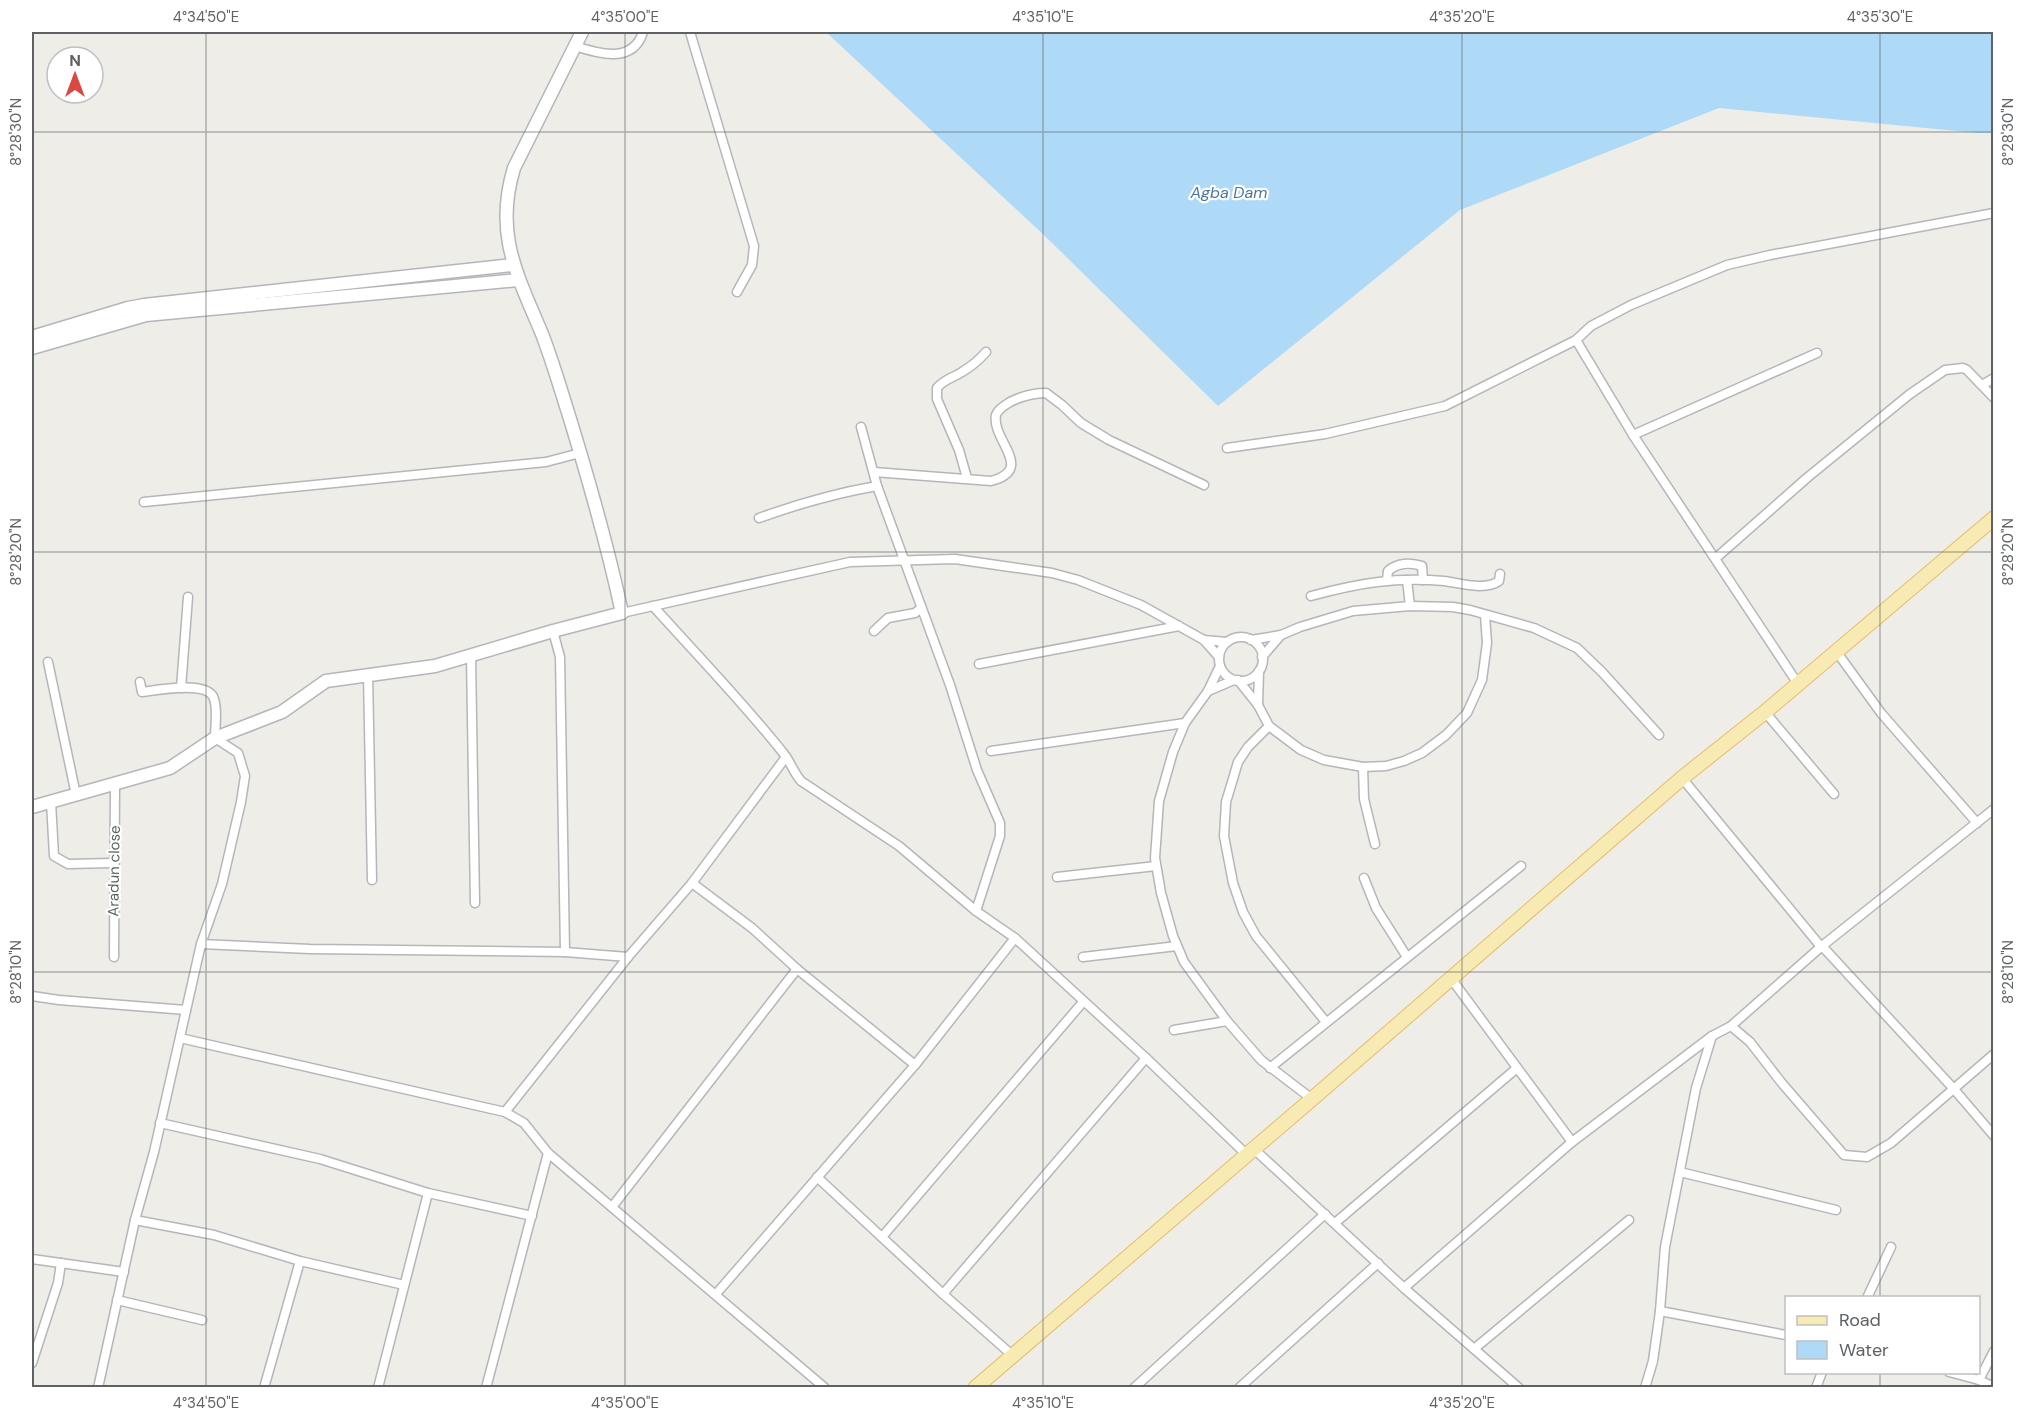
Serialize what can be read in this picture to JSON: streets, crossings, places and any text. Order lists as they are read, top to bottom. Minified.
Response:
{"streets":{"street":["Aradun close"]},"water":["Agba Dam"],"legend":["Road","Water"],"north":"top","coordinates":["4°34'50\"E","4°35'00\"E","4°35'10\"E","4°35'20\"E","4°35'30\"E","8°28'30\"N","8°28'20\"N","8°28'10\"N"]}
